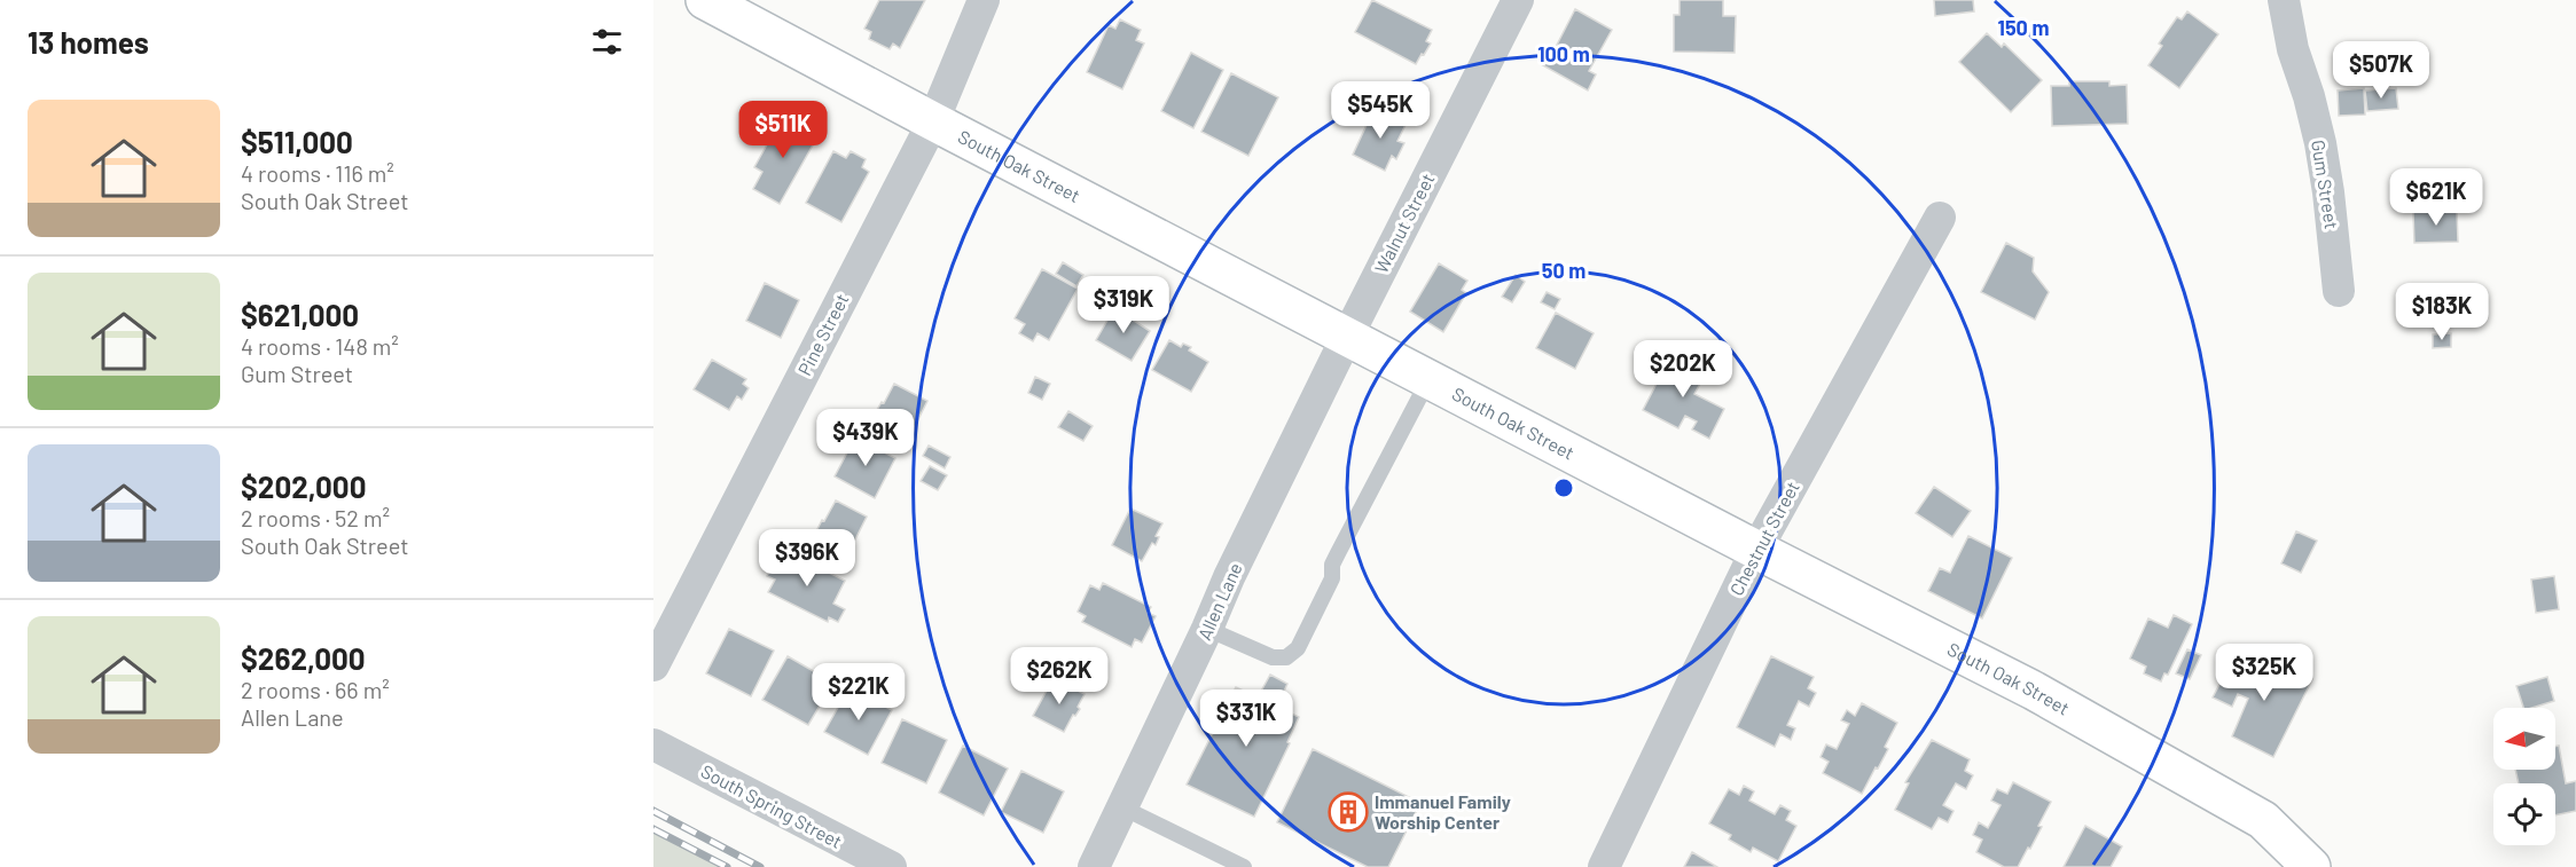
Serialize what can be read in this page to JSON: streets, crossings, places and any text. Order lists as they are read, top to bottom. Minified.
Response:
{"streets":{"street":["South Oak Street","Gum Street","Walnut Street","Pine Street","Chestnut Street","Allen Lane","South Spring Street"]},"crossings":[["South Oak Street","Walnut Street"],["South Oak Street","Pine Street"],["South Oak Street","Chestnut Street"],["South Oak Street","Allen Lane"],["Walnut Street","Allen Lane"]],"places":{"building":["Immanuel Family Worship Center"]},"north":"left","page":{"heading":"13 homes","price":["$507K","$545K","$511K","$621K","$319K","$183K","$202K","$439K","$396K","$325K","$262K","$221K","$331K"],"list":[{"name":"$511,000","note":"4 rooms · 116 m² · South Oak Street"},{"name":"$621,000","note":"4 rooms · 148 m² · Gum Street"},{"name":"$202,000","note":"2 rooms · 52 m² · South Oak Street"},{"name":"$262,000","note":"2 rooms · 66 m² · Allen Lane"}]},"rings":["150 m","100 m","50 m"]}
